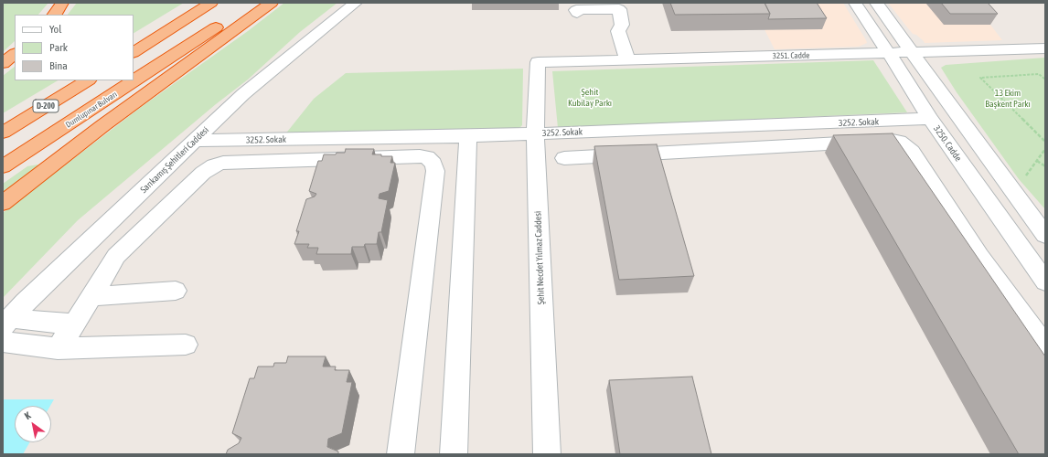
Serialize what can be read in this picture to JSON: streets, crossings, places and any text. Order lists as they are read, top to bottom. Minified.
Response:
{"streets":{"highway":["D-200","Dumlupınar Bulvarı"],"street":["3251. Cadde","3252. Sokak","3250. Cadde","Sarıkamış Şehitleri Caddesi","Şehit Necdet Yılmaz Caddesi"]},"crossings":[["3251. Cadde","3250. Cadde"],["3251. Cadde","Şehit Necdet Yılmaz Caddesi"],["3252. Sokak","3250. Cadde"],["3252. Sokak","Sarıkamış Şehitleri Caddesi"],["3252. Sokak","Şehit Necdet Yılmaz Caddesi"]],"parks":["Şehit Kubilay Parkı","13 Ekim Başkent Parkı"],"legend":["Yol","Park","Bina"],"north":"top left"}
